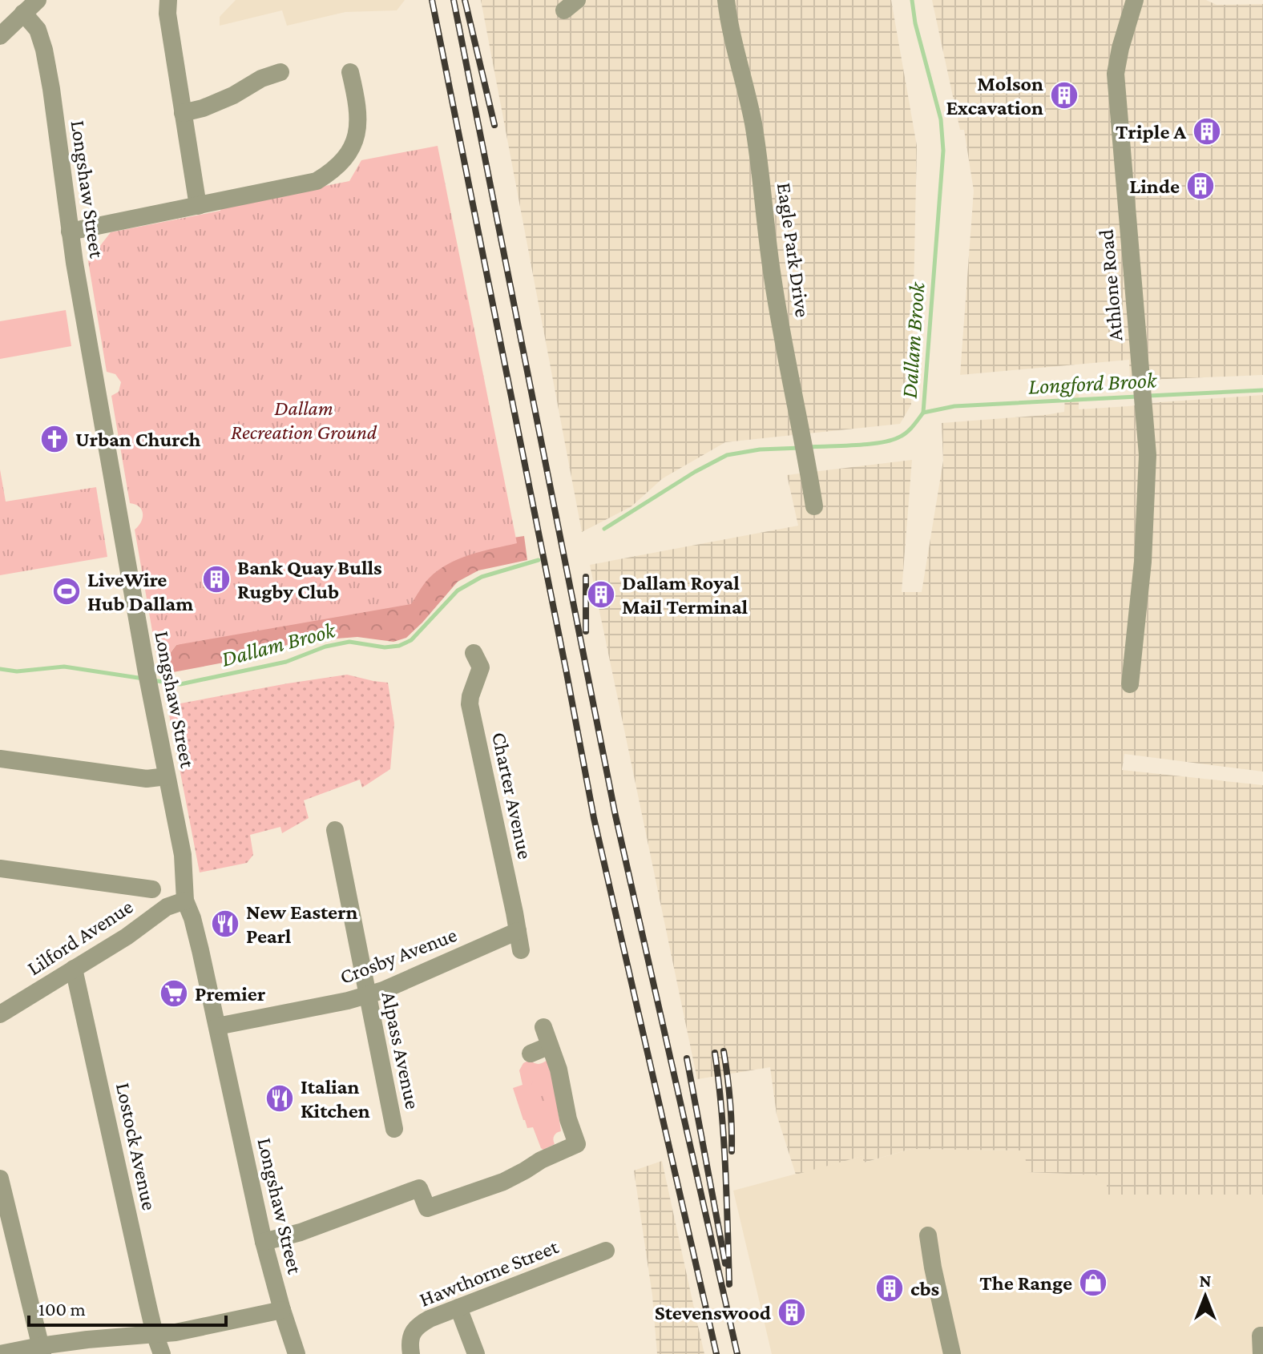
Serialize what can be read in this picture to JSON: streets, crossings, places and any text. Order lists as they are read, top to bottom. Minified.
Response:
{"streets":{"street":["Longshaw Street","Eagle Park Drive","Athlone Road","Charter Avenue","Lilford Avenue","Crosby Avenue","Alpass Avenue","Lostock Avenue","Hawthorne Street"]},"crossings":[["Longshaw Street","Lilford Avenue"],["Longshaw Street","Crosby Avenue"],["Charter Avenue","Crosby Avenue"],["Lilford Avenue","Lostock Avenue"],["Crosby Avenue","Alpass Avenue"]],"water":["Dallam Brook","Longford Brook"],"parks":["Dallam Recreation Ground"],"places":{"building":["Molson Excavation","Triple A","Linde","Bank Quay Bulls Rugby Club","Dallam Royal Mail Terminal","cbs","Stevenswood"],"church":["Urban Church"],"sports":["LiveWire Hub Dallam"],"restaurant":["New Eastern Pearl","Italian Kitchen"],"supermarket":["Premier"],"shop":["The Range"]},"scale_bar":"100 m","north":"top"}
